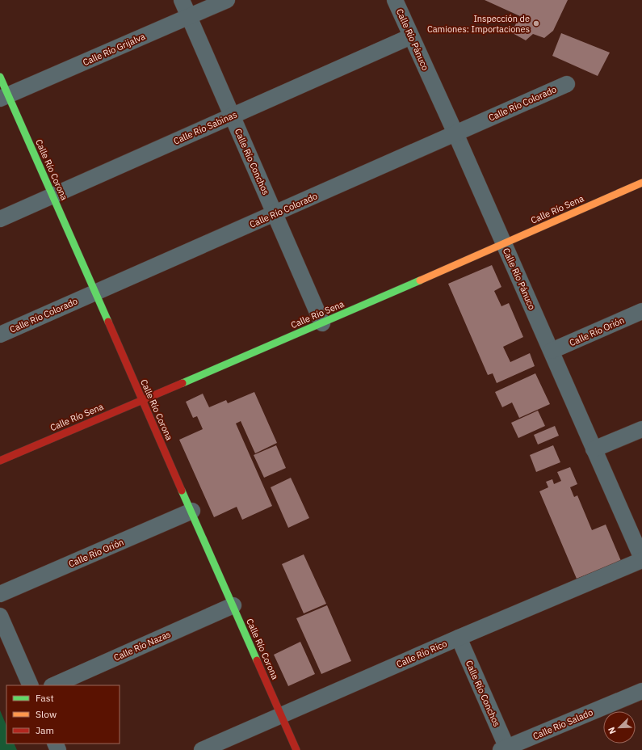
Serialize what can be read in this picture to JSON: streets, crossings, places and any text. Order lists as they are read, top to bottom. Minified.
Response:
{"streets":{"street":["Calle Río Pánuco","Calle Río Grijalva","Calle Río Colorado","Calle Río Sabinas","Calle Río Conchos","Calle Río Corona","Calle Río Sena","Calle Río Orión","Calle Río Nazas","Calle Río Rico","Calle Río Salado"]},"crossings":[["Calle Río Pánuco","Calle Río Colorado"],["Calle Río Pánuco","Calle Río Sabinas"],["Calle Río Pánuco","Calle Río Sena"],["Calle Río Pánuco","Calle Río Orión"],["Calle Río Pánuco","Calle Río Rico"],["Calle Río Grijalva","Calle Río Conchos"],["Calle Río Grijalva","Calle Río Corona"],["Calle Río Colorado","Calle Río Conchos"],["Calle Río Colorado","Calle Río Corona"],["Calle Río Sabinas","Calle Río Conchos"],["Calle Río Sabinas","Calle Río Corona"],["Calle Río Conchos","Calle Río Sena"],["Calle Río Conchos","Calle Río Rico"],["Calle Río Conchos","Calle Río Salado"],["Calle Río Corona","Calle Río Sena"],["Calle Río Corona","Calle Río Orión"],["Calle Río Corona","Calle Río Nazas"],["Calle Río Corona","Calle Río Rico"]],"places":["Inspección de Camiones: Importaciones"],"legend":["Fast","Slow","Jam"],"north":"bottom left"}
